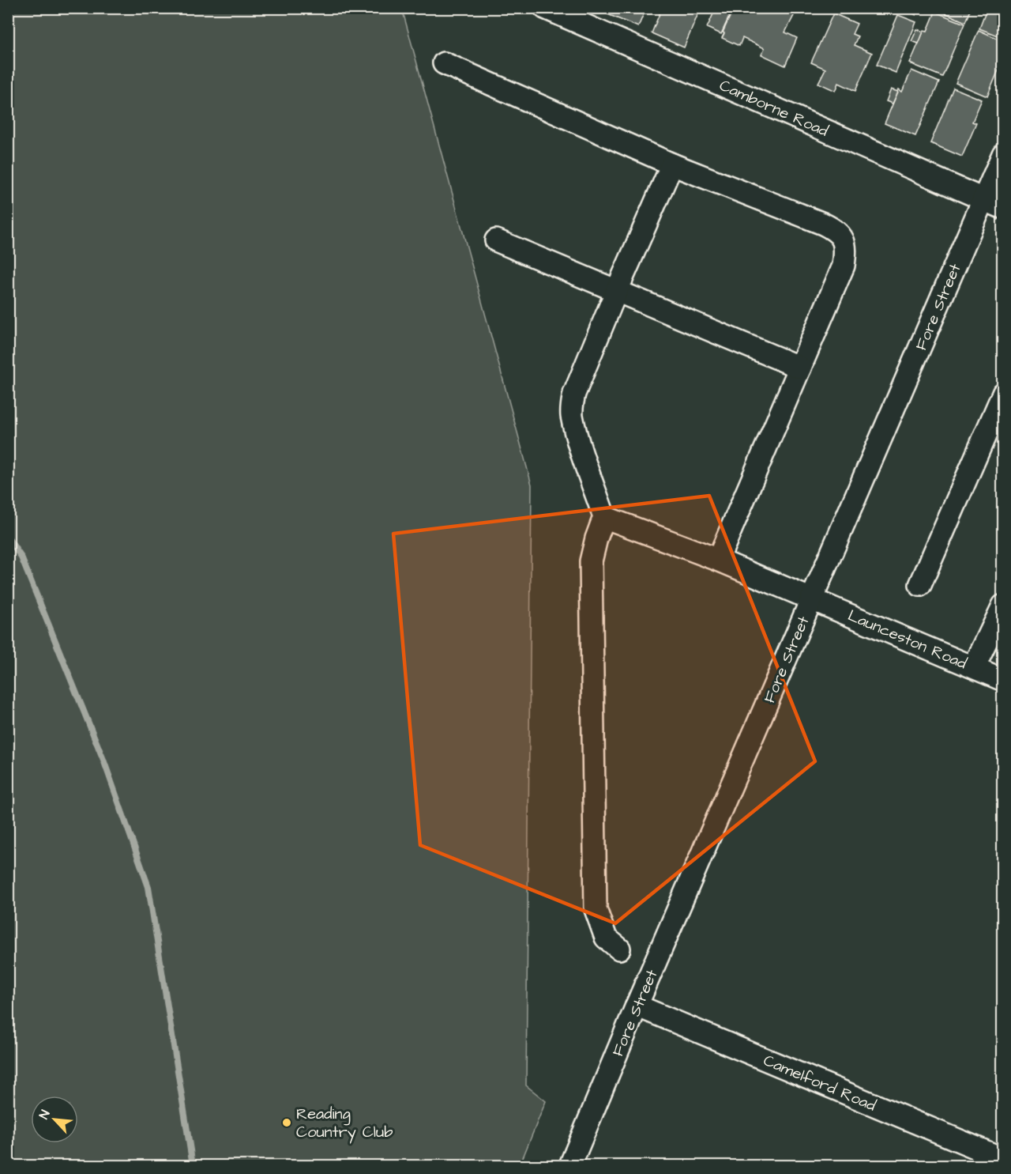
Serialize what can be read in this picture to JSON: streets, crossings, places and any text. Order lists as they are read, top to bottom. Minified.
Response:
{"streets":{"street":["Camborne Road","Fore Street","Launceston Road","Camelford Road"]},"crossings":[["Camborne Road","Fore Street"],["Fore Street","Launceston Road"],["Fore Street","Camelford Road"]],"places":["Reading Country Club"],"north":"top left"}
